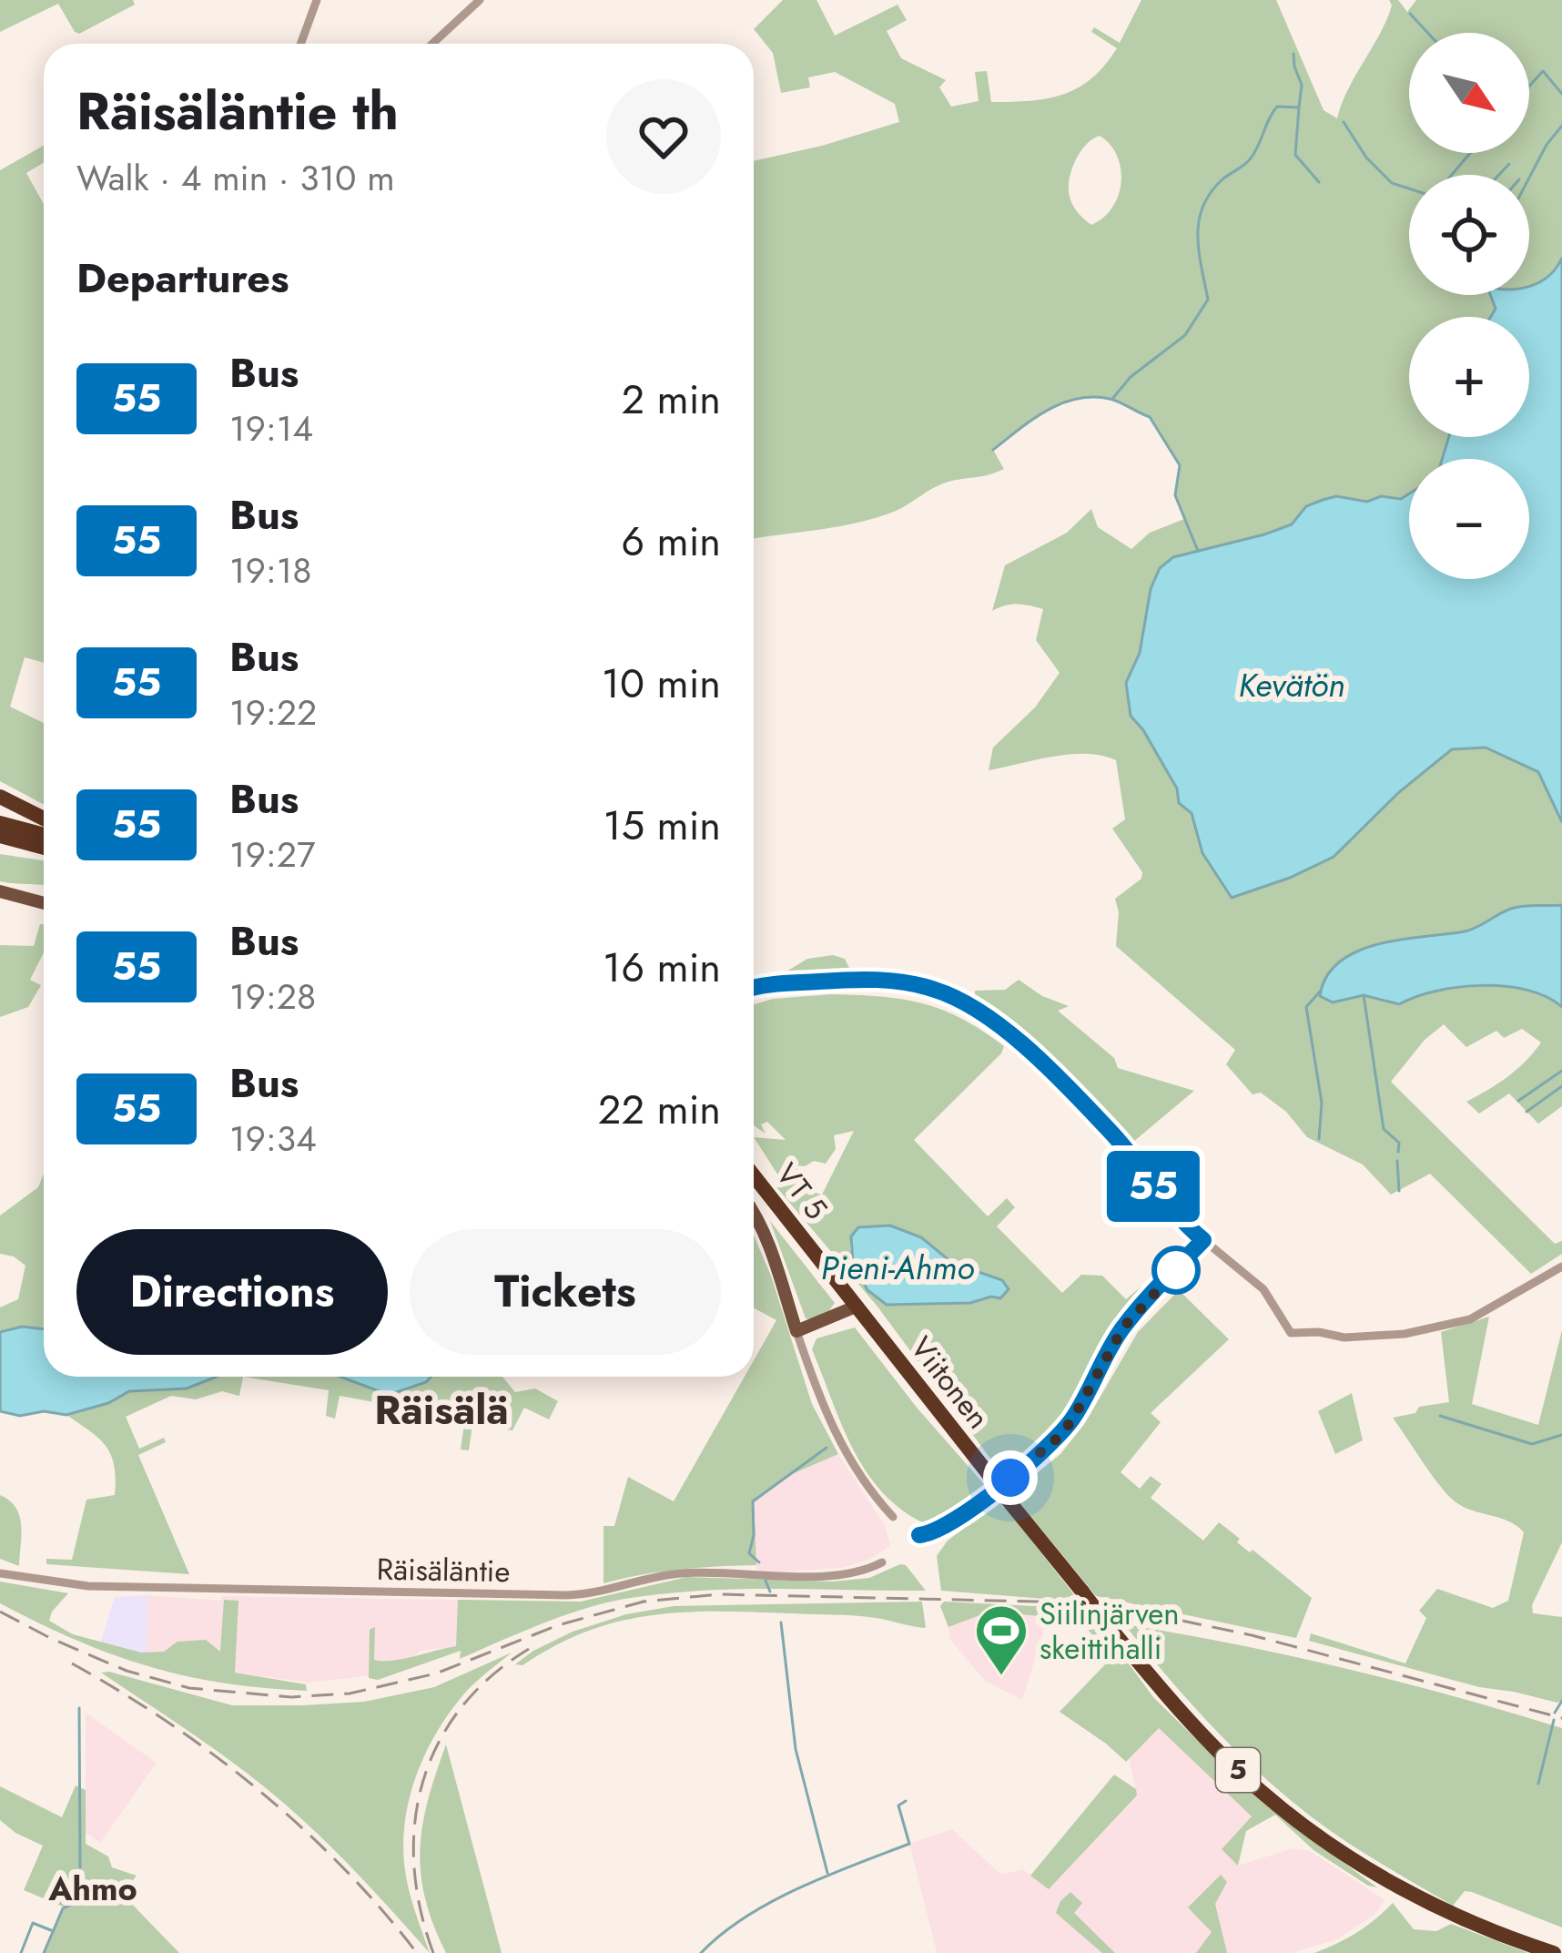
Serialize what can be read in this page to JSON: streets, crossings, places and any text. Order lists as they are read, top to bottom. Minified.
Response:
{"streets":{"highway":["VT 5","Viitonen","5"],"street":["Räisäläntie"]},"crossings":[["VT 5","Viitonen"]],"districts":["Räisälä","Ahmo"],"water":["Kevätön","Pieni-Ahmo"],"places":{"sports":["Siilinjärven skeittihalli"]},"lines":["bus line 55"],"north":"bottom right","page":{"on_map":"55","map_buttons":["+","−"],"heading":[["Räisäläntie th","Walk · 4 min · 310 m"],"Departures"],"list":[{"mark":"55","name":"Bus","note":"19:14","value":"2 min"},{"mark":"55","name":"Bus","note":"19:18","value":"6 min"},{"mark":"55","name":"Bus","note":"19:22","value":"10 min"},{"mark":"55","name":"Bus","note":"19:27","value":"15 min"},{"mark":"55","name":"Bus","note":"19:28","value":"16 min"},{"mark":"55","name":"Bus","note":"19:34","value":"22 min"}],"buttons":["Directions","Tickets"]}}
